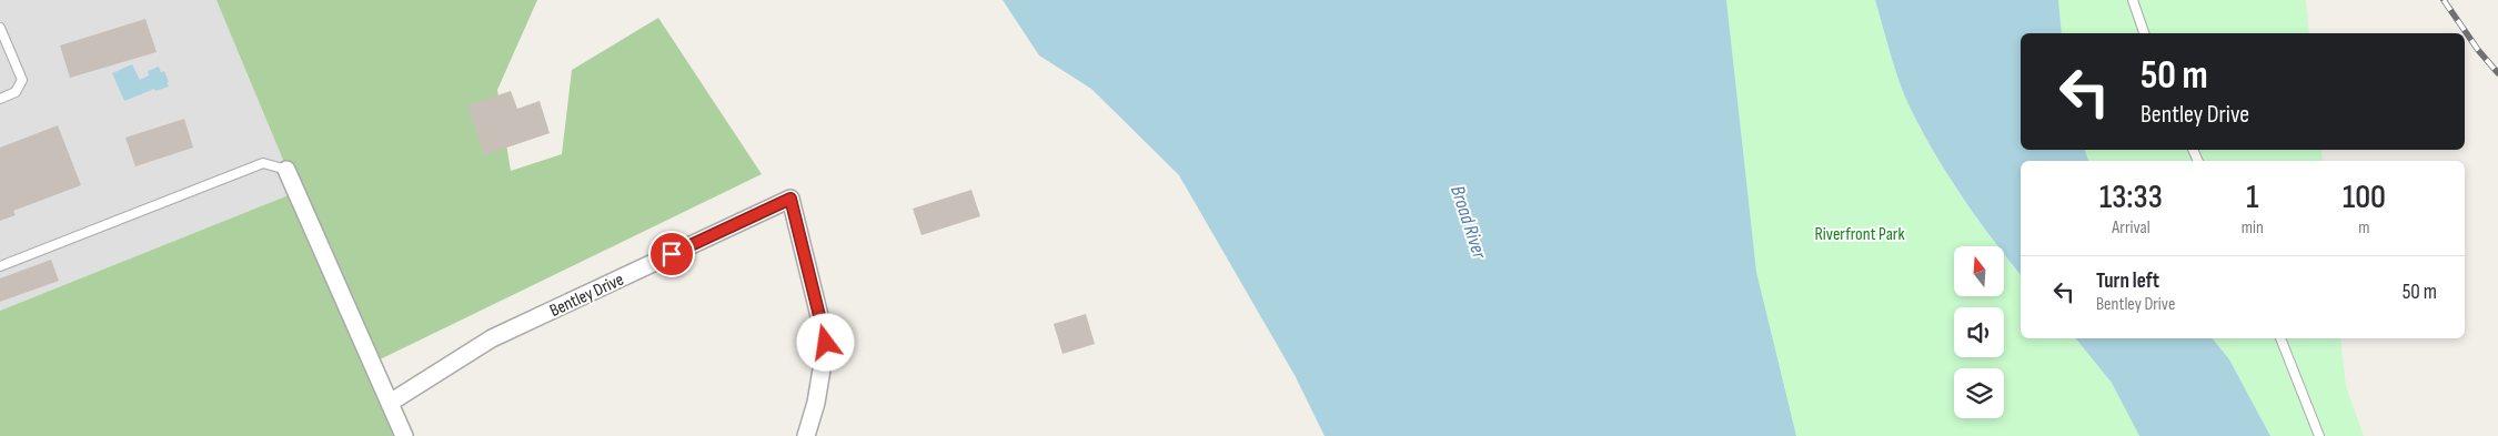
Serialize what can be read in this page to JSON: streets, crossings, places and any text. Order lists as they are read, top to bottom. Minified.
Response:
{"streets":{"street":["Bentley Drive"]},"water":["Broad River"],"parks":["Riverfront Park"],"north":"top","page":{"turn":["50 m","Bentley Drive"],"eta":["13:33","Arrival","1","min","100","m"],"list":[{"name":"Turn left","note":"Bentley Drive","value":"50 m"}]}}
